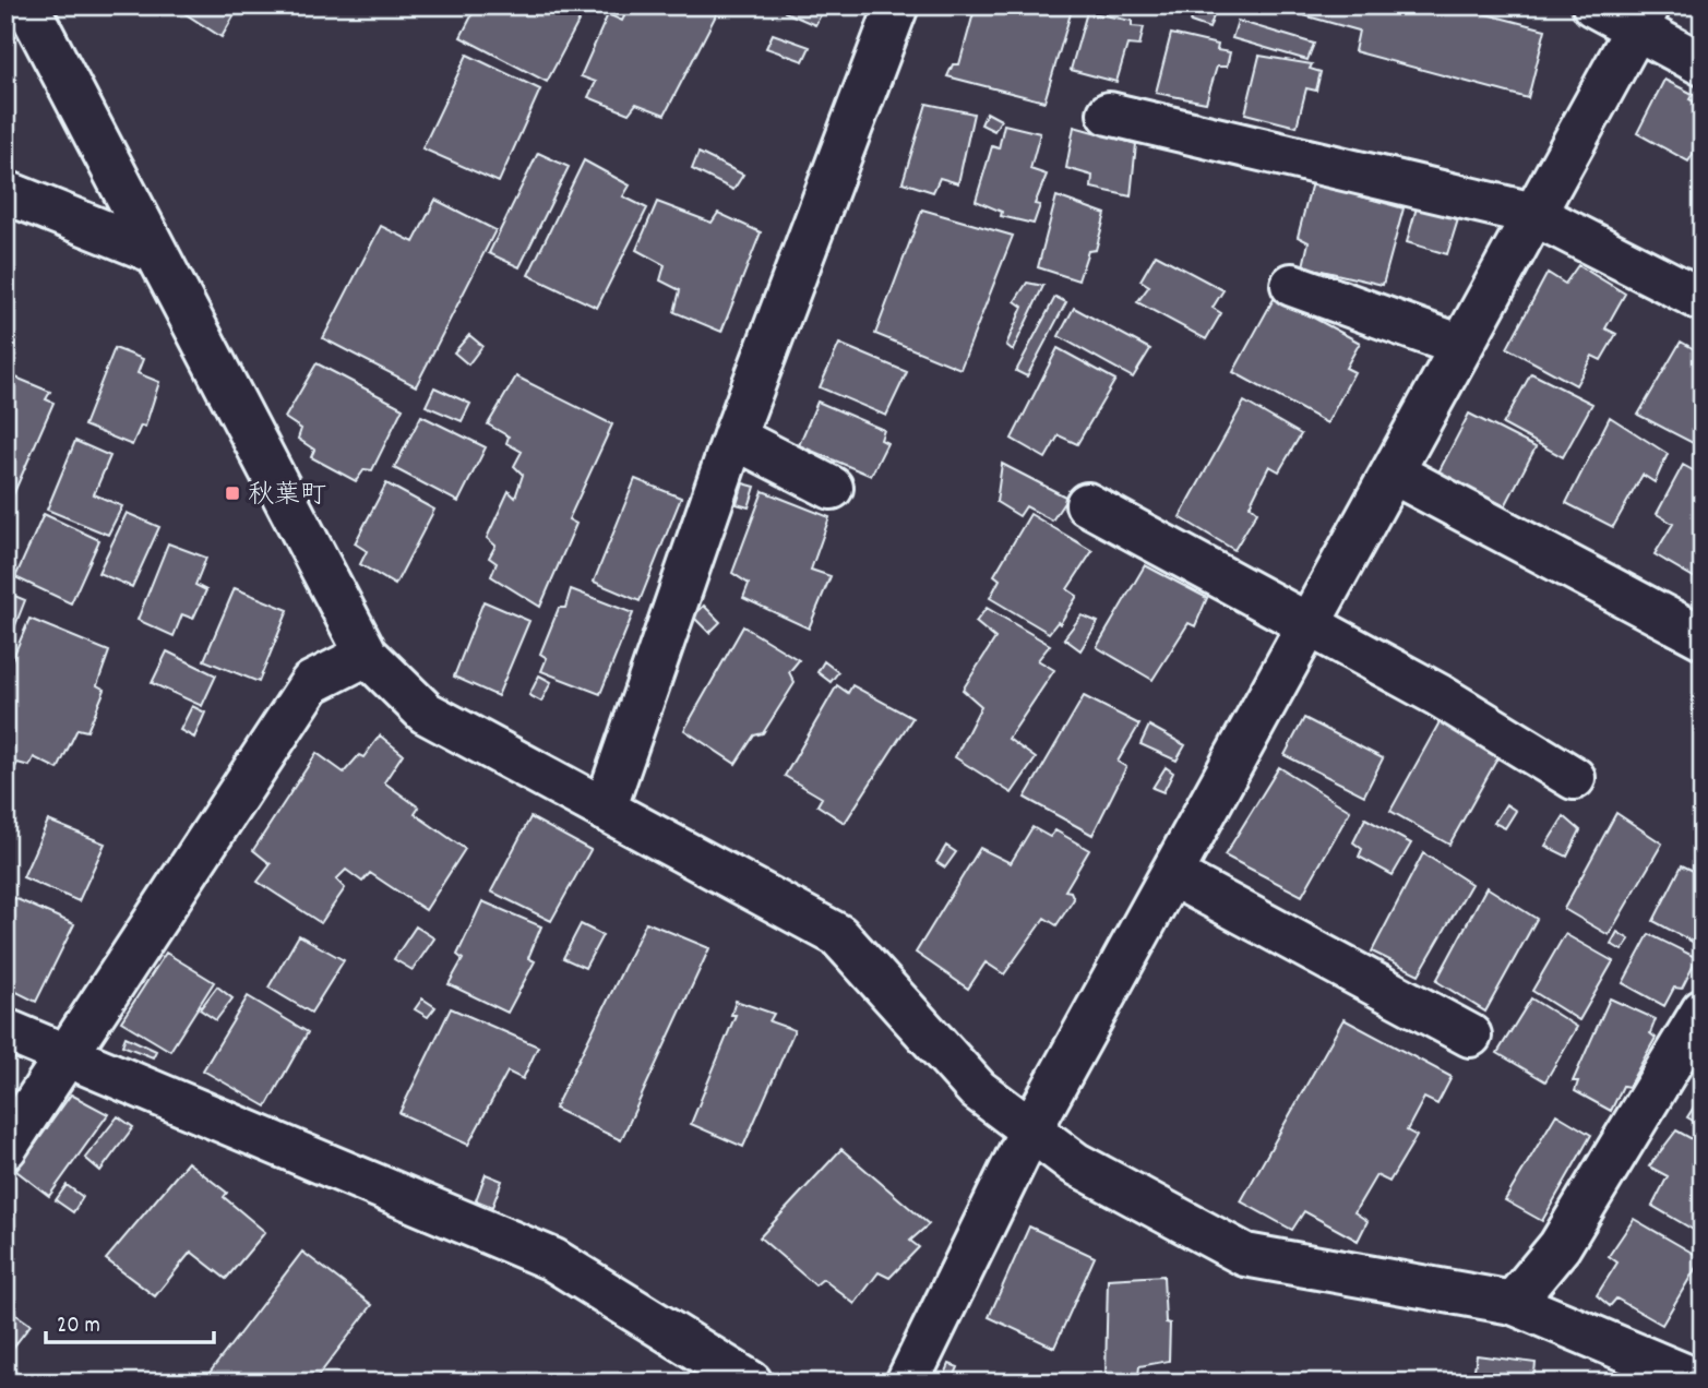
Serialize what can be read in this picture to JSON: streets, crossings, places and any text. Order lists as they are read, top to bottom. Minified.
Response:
{"places":{"transit":["秋葉町"]},"scale_bar":"20 m"}
